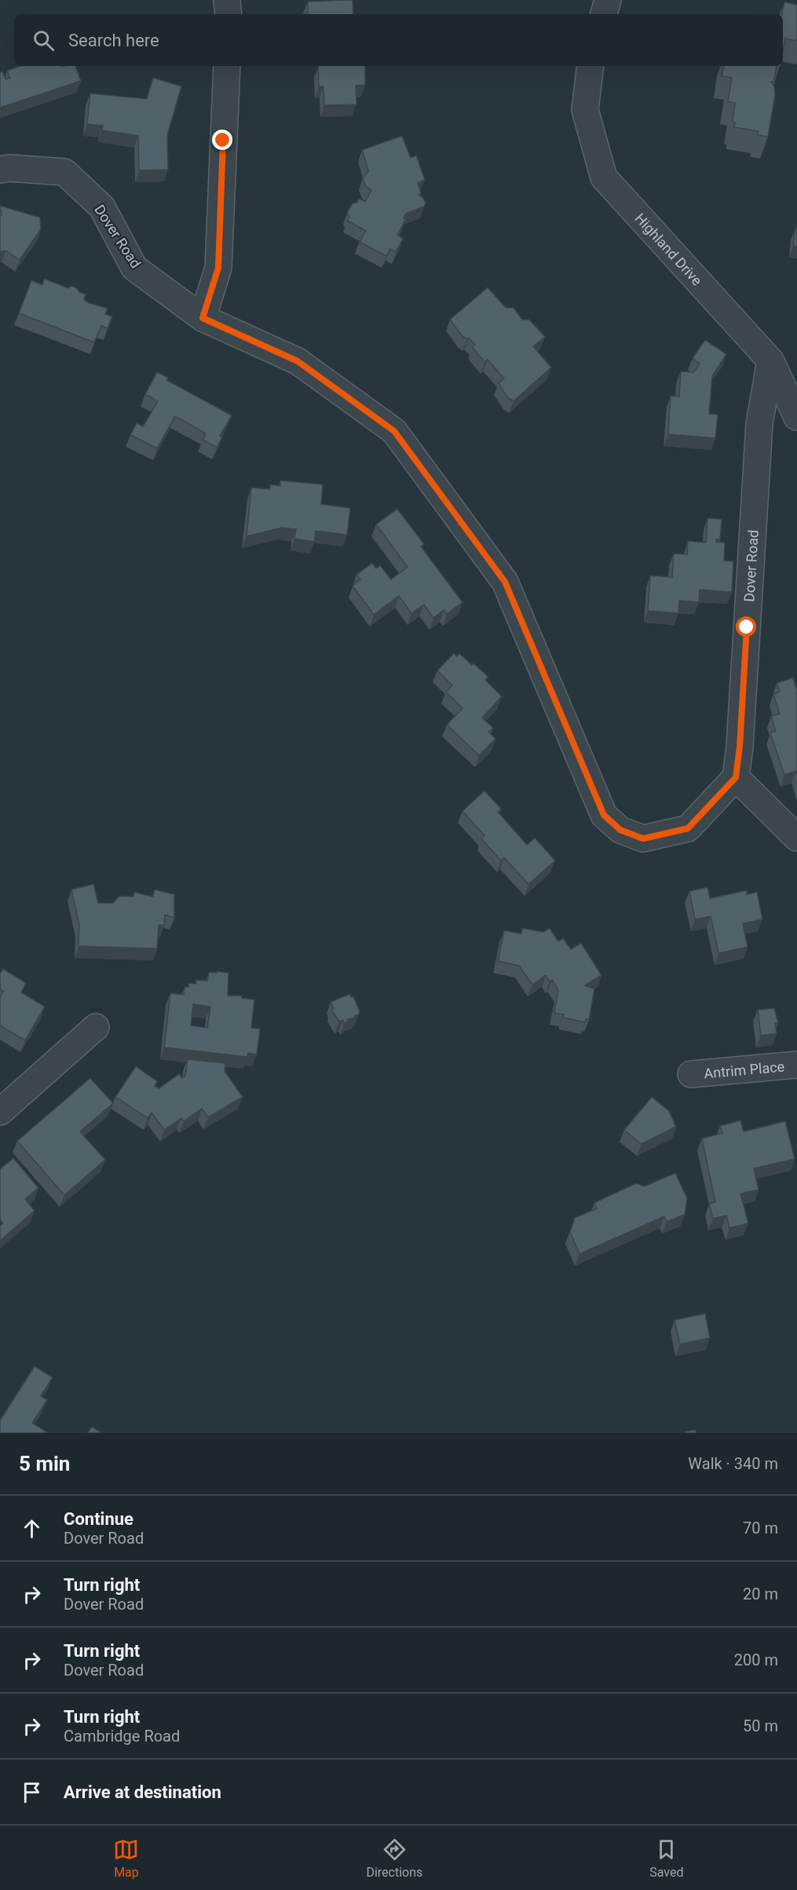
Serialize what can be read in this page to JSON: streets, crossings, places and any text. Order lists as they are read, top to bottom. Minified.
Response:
{"streets":{"street":["Dover Road","Highland Drive","Antrim Place"]},"crossings":[["Dover Road","Highland Drive"]],"page":{"search":"Search here","heading":["5 min","Walk · 340 m"],"list":[["Continue","Dover Road","70 m"],["Turn right","Dover Road","20 m"],["Turn right","Dover Road","200 m"],["Turn right","Cambridge Road","50 m"],"Arrive at destination"],"nav":["Map","Directions","Saved"]}}
